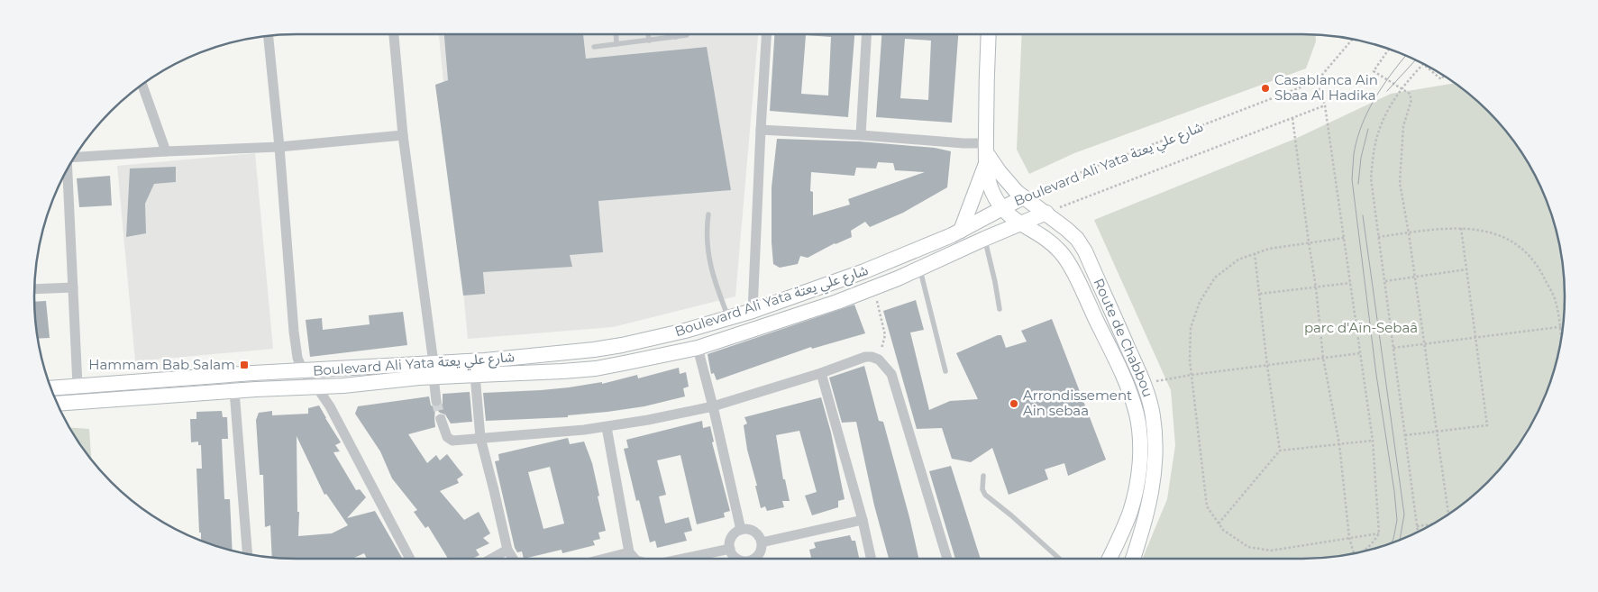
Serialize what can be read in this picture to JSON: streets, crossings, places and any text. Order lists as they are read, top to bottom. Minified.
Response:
{"streets":{"street":["Boulevard Ali Yata شارع علي يعتة","Route de Chabbou"]},"crossings":[["Boulevard Ali Yata شارع علي يعتة","Route de Chabbou"]],"parks":["parc d'Aïn-Sebaâ"],"places":{"other":["Casablanca Ain Sbaa Al Hadika","Arrondissement Ain sebaa"],"transit":["Hammam Bab Salam"]}}
